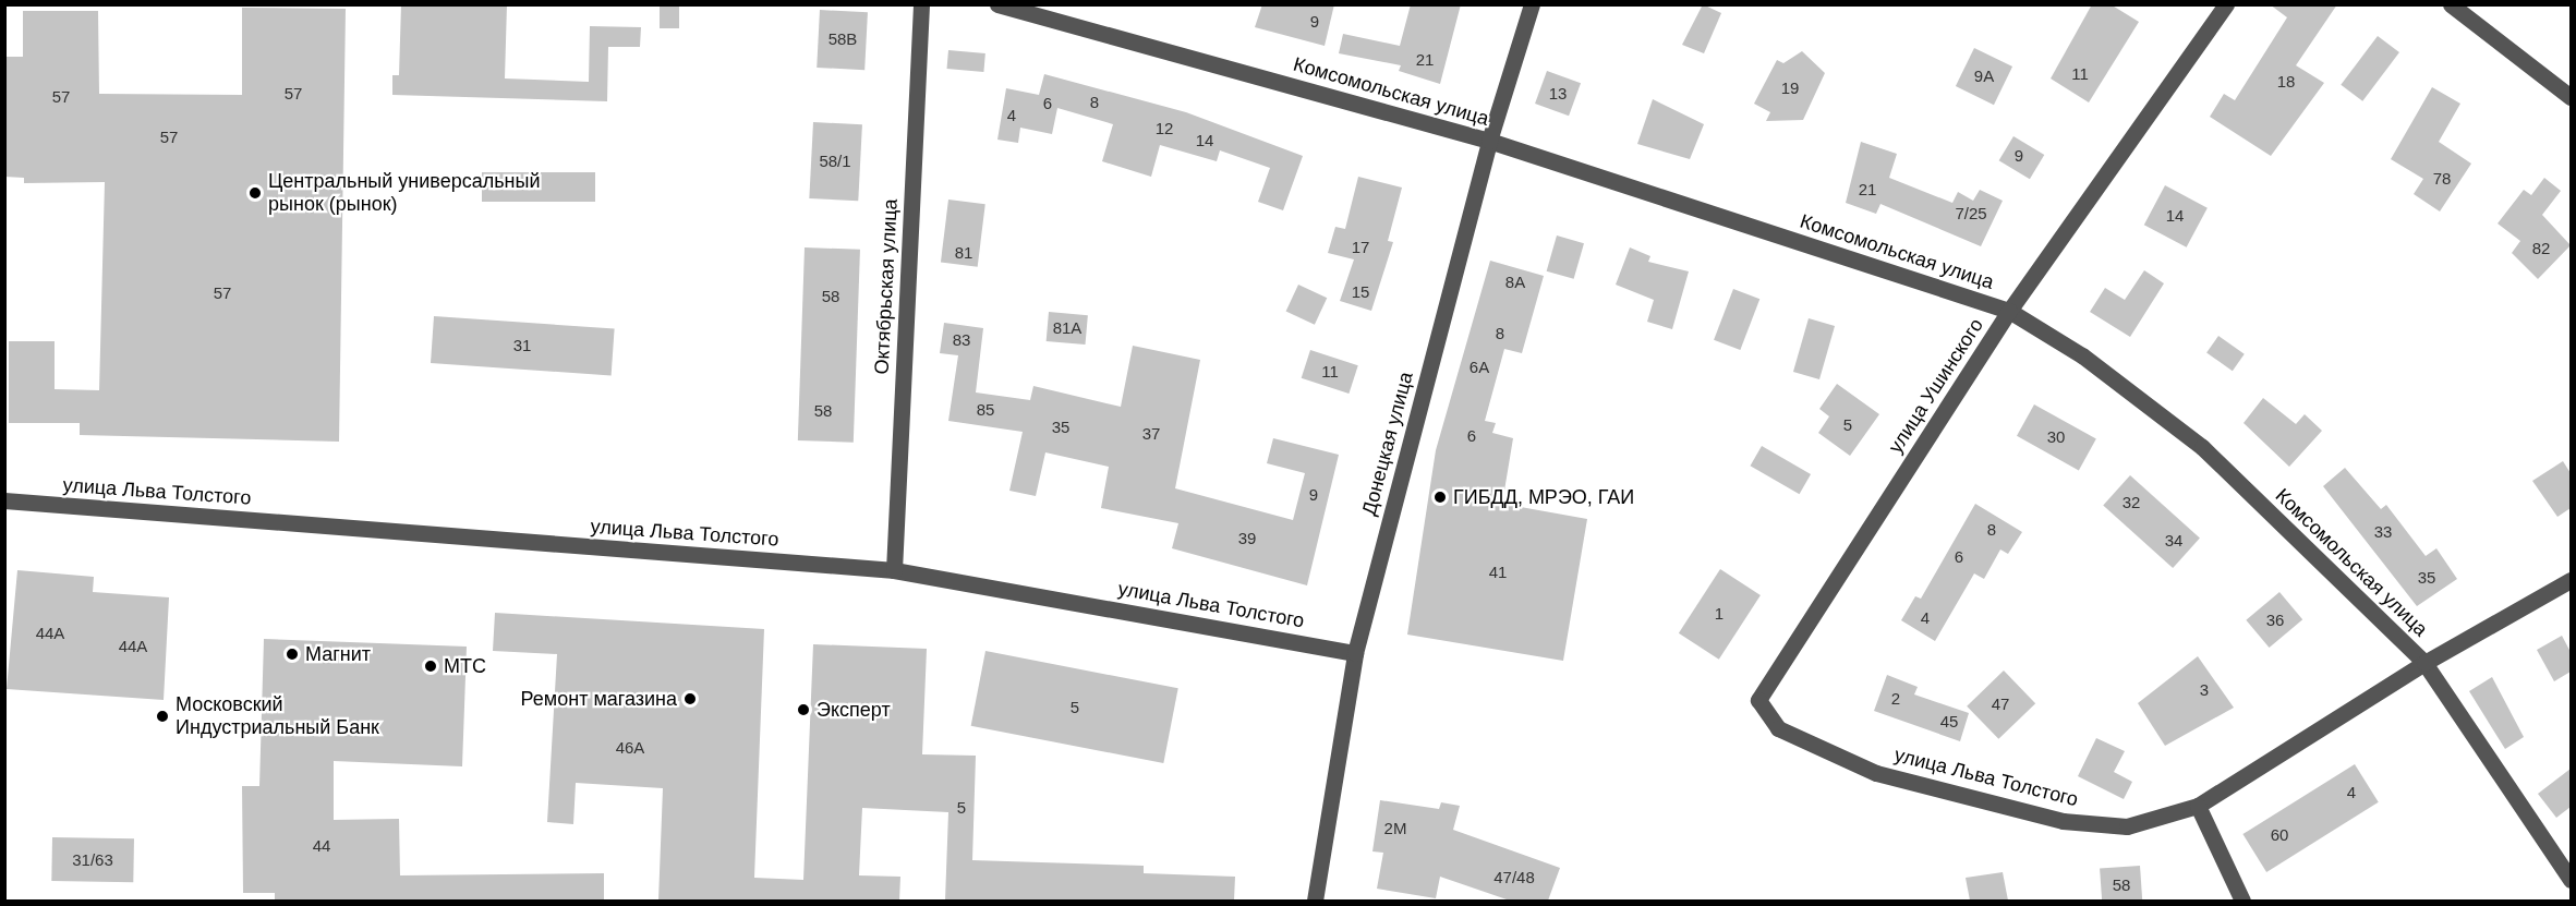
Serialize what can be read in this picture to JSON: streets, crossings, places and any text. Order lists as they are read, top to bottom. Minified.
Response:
{"streets":{"street":["Комсомольская улица","Октябрьская улица","улица Ушинского","Донецкая улица","улица Льва Толстого"]},"crossings":[["Комсомольская улица","улица Ушинского"],["Комсомольская улица","Донецкая улица"],["Комсомольская улица","улица Льва Толстого"],["Октябрьская улица","улица Льва Толстого"],["улица Ушинского","улица Льва Толстого"],["Донецкая улица","улица Льва Толстого"]],"places":["Центральный универсальный рынок (рынок)","ГИБДД, МРЭО, ГАИ","Магнит","МТС","Ремонт магазина","Эксперт","Московский Индустриальный Банк"],"house_numbers":["9","58В","21","11","9А","18","19","57","13","57","8","6","4","12","57","14","9","58/1","78","21","7/25","14","17","82","81","8А","15","57","58","81А","8","83","31","6А","11","85","58","5","35","37","6","30","9","32","8","33","39","34","6","41","35","1","4","36","44А","44А","3","2","47","5","45","46А","4","5","2М","60","44","31/63","47/48","58"]}
